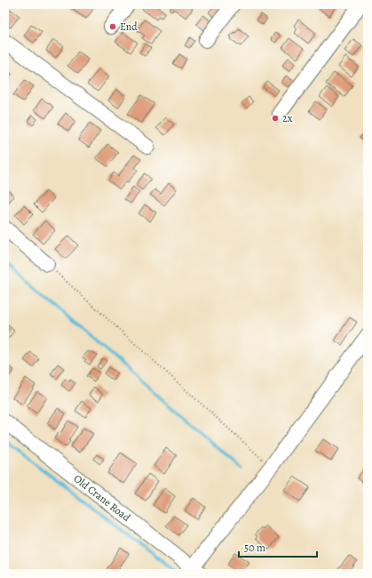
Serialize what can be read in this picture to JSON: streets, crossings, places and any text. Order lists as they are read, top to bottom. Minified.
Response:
{"streets":{"street":["Old Crane Road"]},"places":["End","2x"],"scale_bar":"50 m"}
